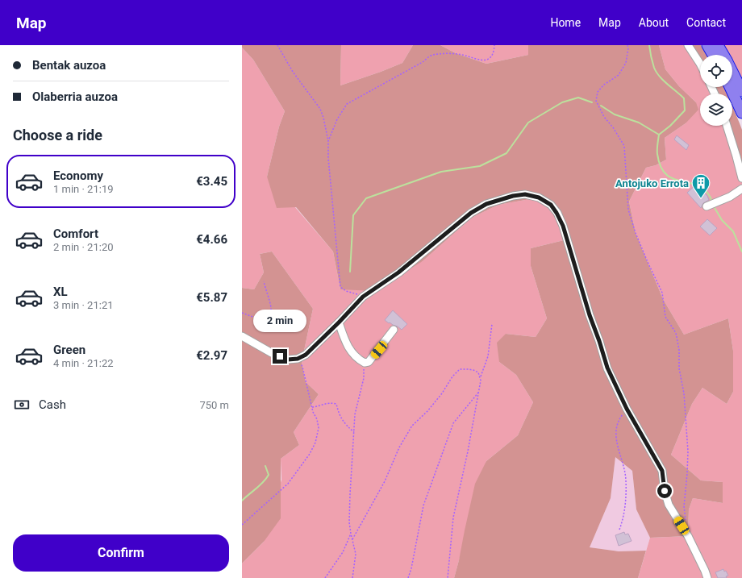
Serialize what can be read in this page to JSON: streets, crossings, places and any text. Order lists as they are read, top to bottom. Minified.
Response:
{"places":{"building":["Antojuko Errota"]},"page":{"header":"Map","nav":["Home","Map","About","Contact"],"banner":["Bentak auzoa","Olaberria auzoa"],"heading":"Choose a ride","list":[{"name":"Economy","note":"1 min · 21:19","value":"€3.45"},{"name":"Comfort","note":"2 min · 21:20","value":"€4.66"},{"name":"XL","note":"3 min · 21:21","value":"€5.87"},{"name":"Green","note":"4 min · 21:22","value":"€2.97"}],"bubble":"2 min","pay":["Cash","750 m"],"buttons":"Confirm"}}
